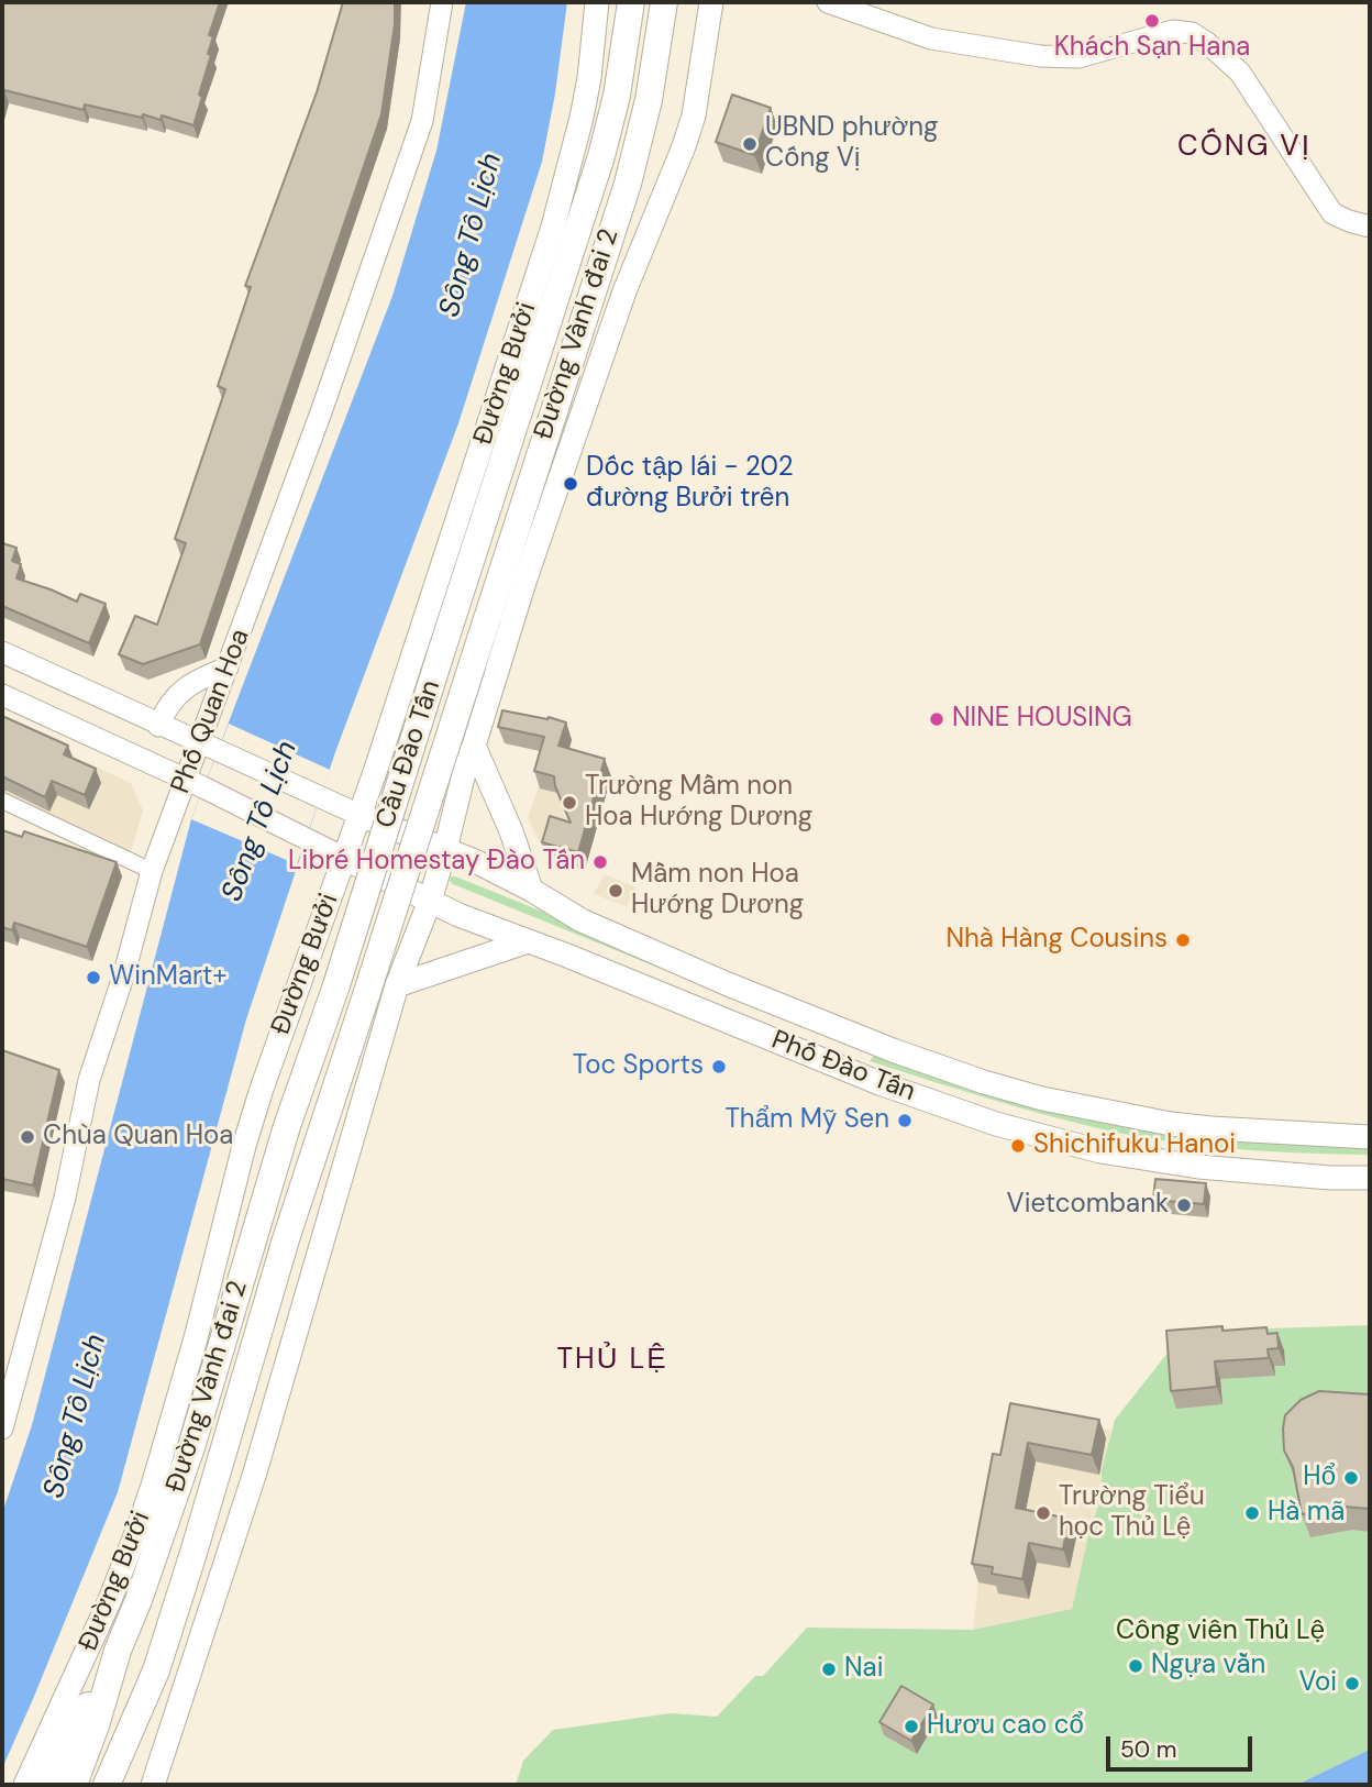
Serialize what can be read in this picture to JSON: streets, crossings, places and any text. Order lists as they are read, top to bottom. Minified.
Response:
{"streets":{"highway":["Đường Vành đai 2","Cầu Đào Tấn"],"main road":["Đường Bưởi","Phố Quan Hoa","Phố Đào Tấn"]},"crossings":[["Đường Vành đai 2","Cầu Đào Tấn"],["Đường Bưởi","Phố Đào Tấn"]],"districts":["CỐNG VỊ","THỦ LỆ"],"water":["Sông Tô Lịch"],"parks":["Công viên Thủ Lệ"],"places":["Khách Sạn Hana","UBND phường Cống Vị","Dốc tập lái - 202 đường Bưởi trên","NINE HOUSING","Trường Mầm non Hoa Hướng Dương","Libré Homestay Đào Tấn","Mầm non Hoa Hướng Dương","Nhà Hàng Cousins","WinMart+","Toc Sports","Thẩm Mỹ Sen","Chùa Quan Hoa","Shichifuku Hanoi","Vietcombank","Hổ","Trường Tiểu học Thủ Lệ","Hà mã","Ngựa vằn","Nai","Voi","Hươu cao cổ"],"scale_bar":"50 m"}
